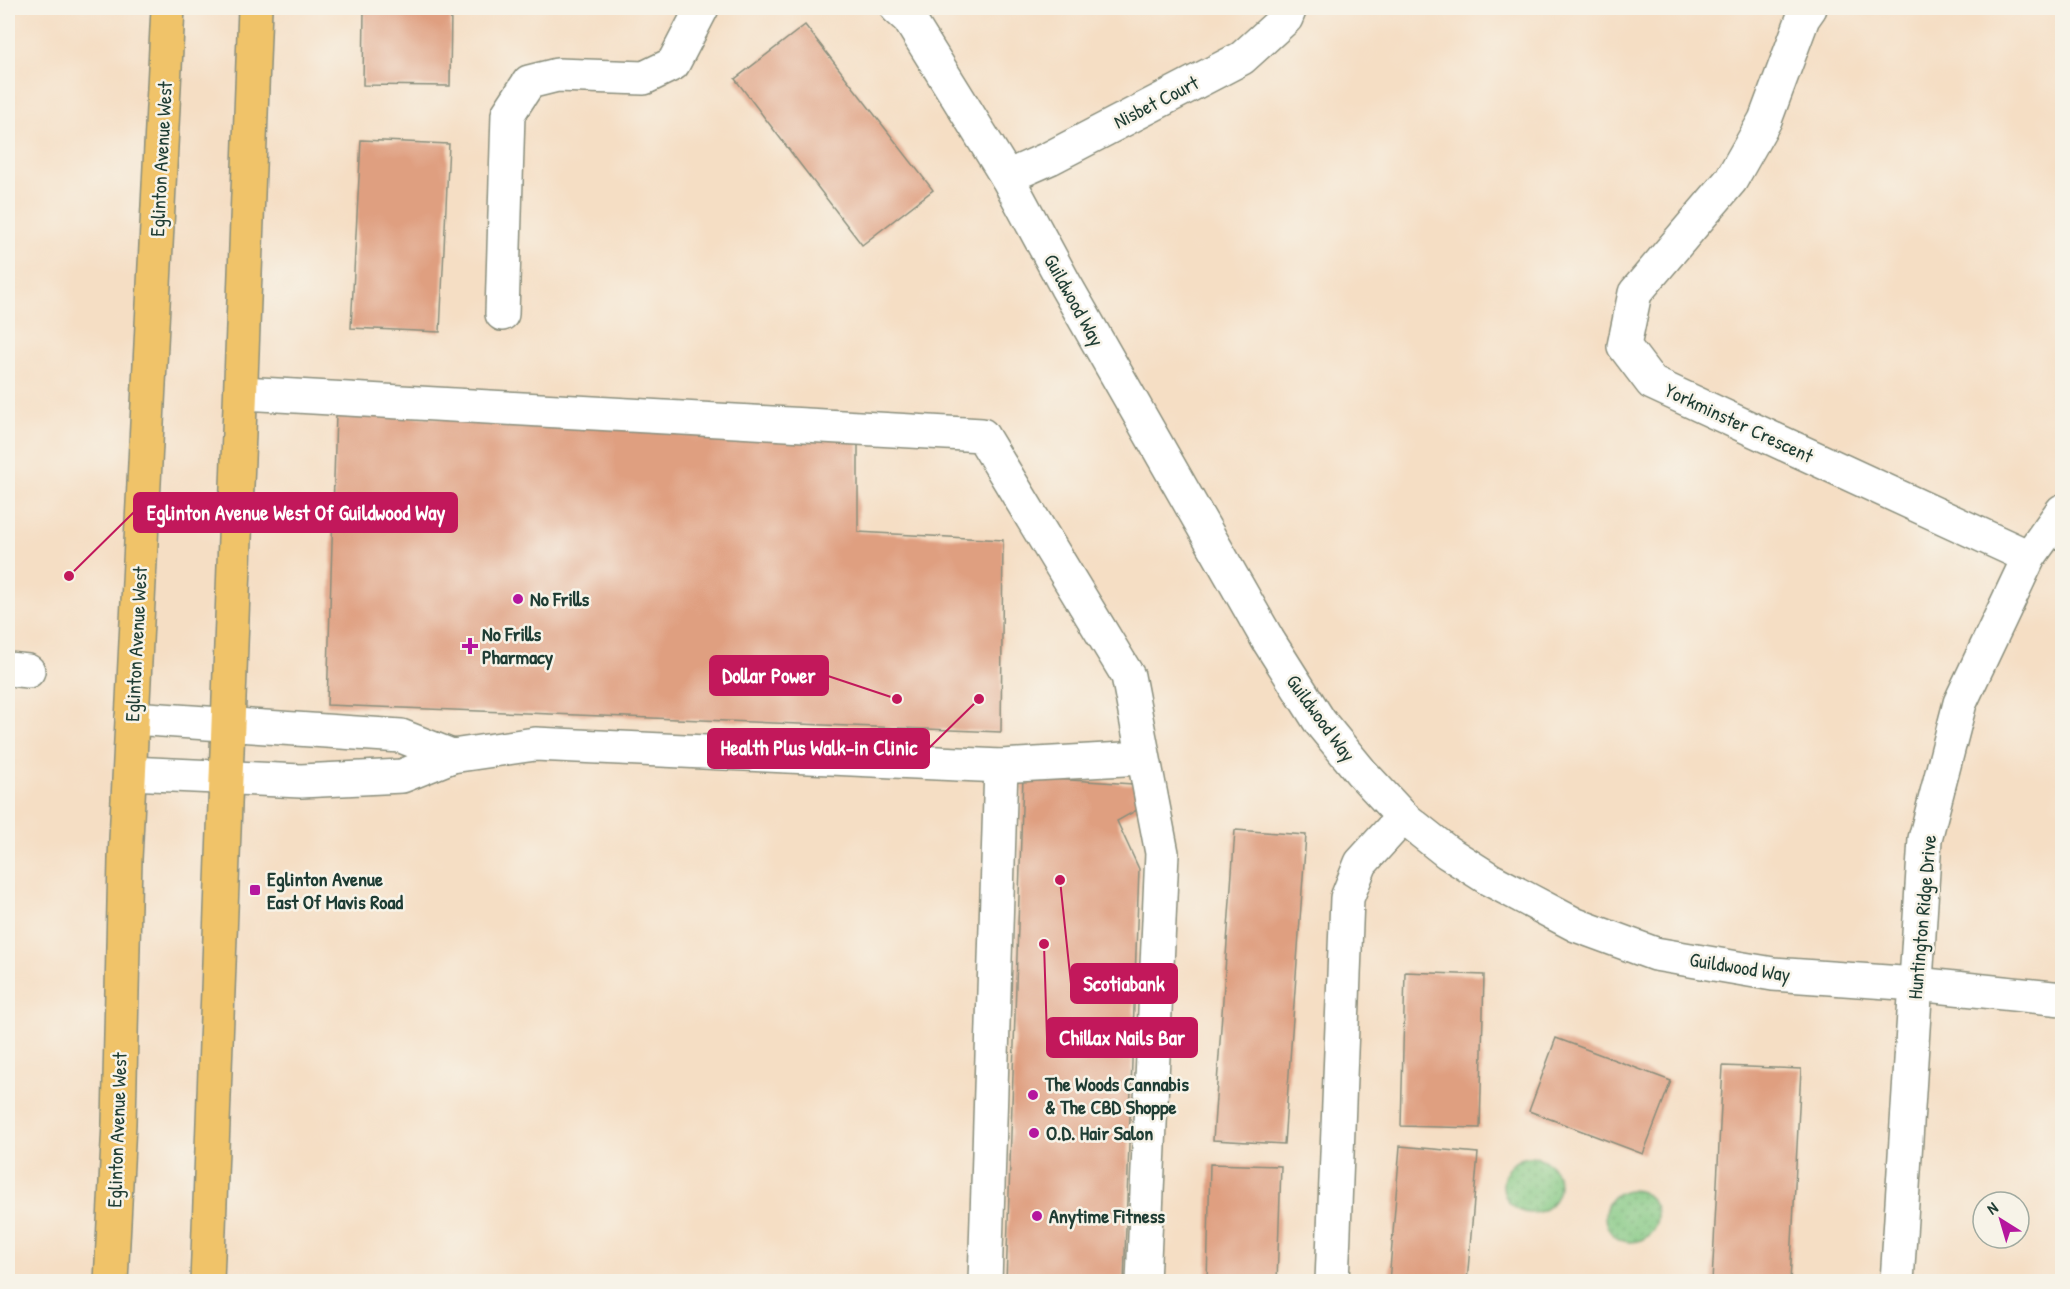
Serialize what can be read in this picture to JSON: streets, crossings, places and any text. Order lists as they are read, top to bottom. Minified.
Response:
{"streets":{"main road":["Eglinton Avenue West"],"street":["Nisbet Court","Guildwood Way","Yorkminster Crescent","Huntington Ridge Drive"]},"crossings":[["Nisbet Court","Guildwood Way"],["Guildwood Way","Huntington Ridge Drive"],["Yorkminster Crescent","Huntington Ridge Drive"]],"places":{"other":["Eglinton Avenue West Of Guildwood Way","No Frills","Dollar Power","Health Plus Walk-in Clinic","Scotiabank","Chillax Nails Bar","The Woods Cannabis & The CBD Shoppe","O.D. Hair Salon","Anytime Fitness"],"health":["No Frills Pharmacy"],"transit":["Eglinton Avenue East Of Mavis Road"]},"north":"top left"}
